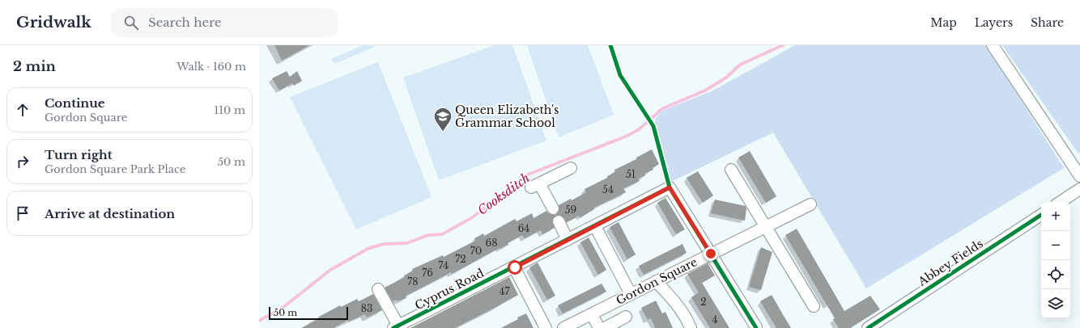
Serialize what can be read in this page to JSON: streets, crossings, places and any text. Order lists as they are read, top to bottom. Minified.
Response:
{"streets":{"street":["Abbey Fields","Gordon Square","Cyprus Road"]},"water":["Cooksditch"],"places":{"school or university":["Queen Elizabeth's Grammar School"]},"house_numbers":["51","54","59","64","68","70","72","74","76","78","47","2","83","4"],"scale_bar":"50 m","page":{"header":"Gridwalk","search":"Search here","nav":["Map","Layers","Share"],"heading":["2 min","Walk · 160 m"],"list":[["Continue","Gordon Square","110 m"],["Turn right","Gordon Square Park Place","50 m"],"Arrive at destination"],"map_buttons":["+","−"],"scale":"50 m"}}
